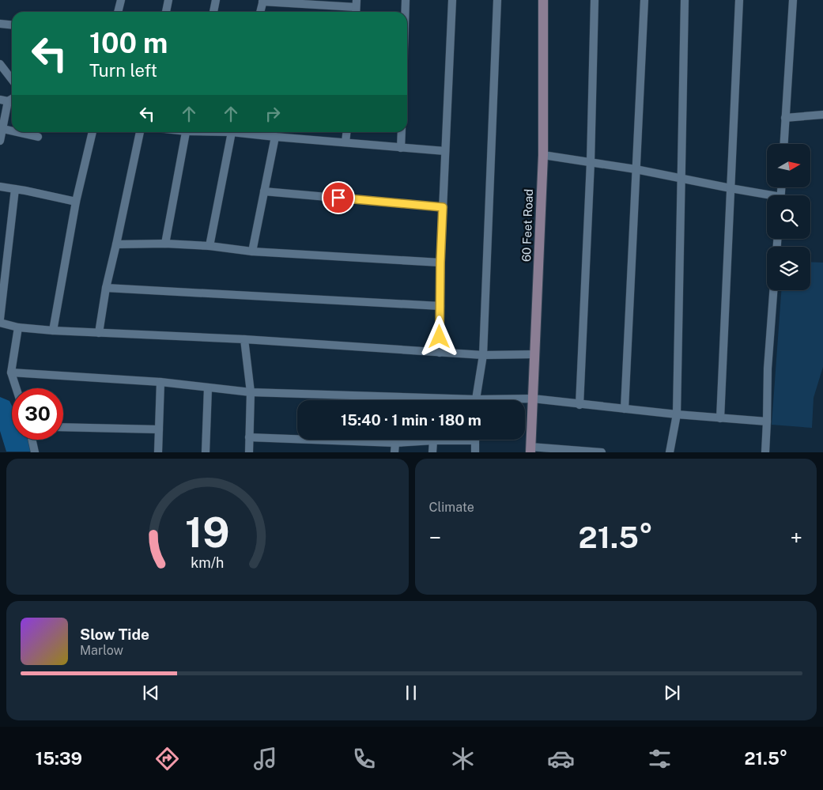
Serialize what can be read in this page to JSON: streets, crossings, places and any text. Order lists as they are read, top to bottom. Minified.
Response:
{"streets":{"street":["60 Feet Road"]},"north":"right","page":{"turn":["100 m","Turn left"],"limit":"30","trip":"15:40 · 1 min · 180 m","tile":"Climate","heat":["−","21.5°","+"],"song":["Slow Tide","Marlow"],"tabs":["15:39","21.5°"],"gauge":["19","km/h"]}}
